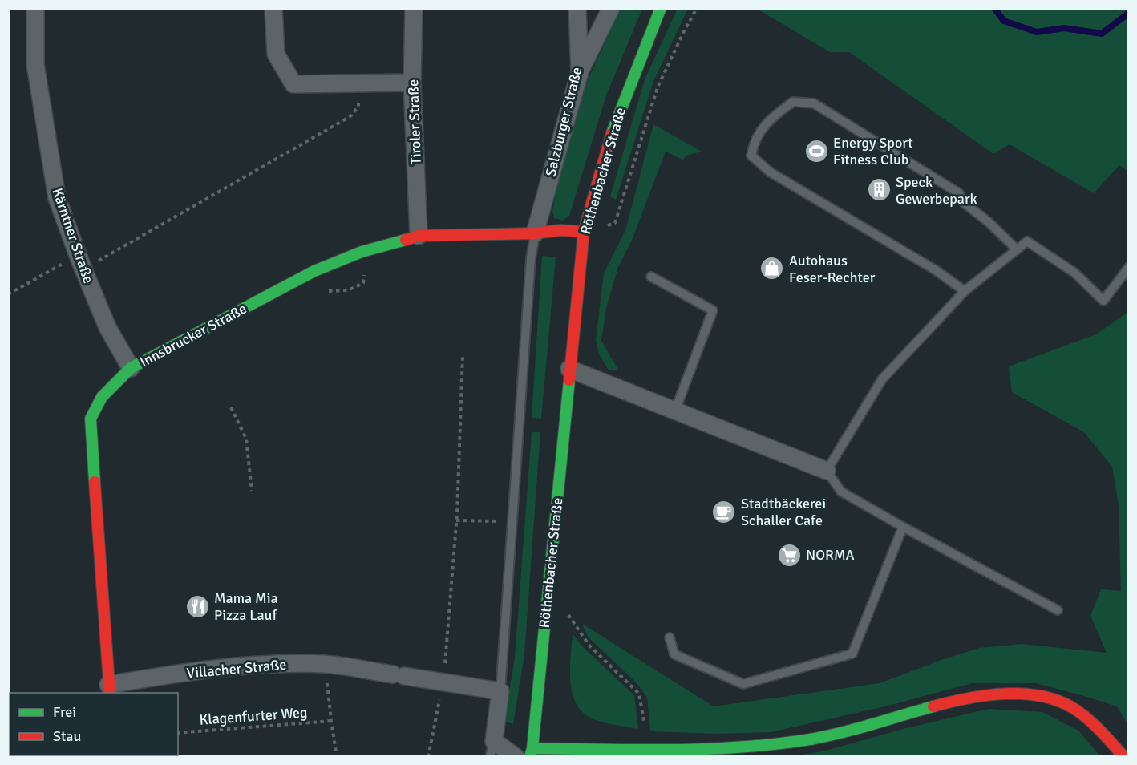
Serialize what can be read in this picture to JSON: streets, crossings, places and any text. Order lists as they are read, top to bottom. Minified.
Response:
{"streets":{"main road":["Röthenbacher Straße","Innsbrucker Straße"],"street":["Tiroler Straße","Salzburger Straße","Kärntner Straße","Villacher Straße"],"path":["Klagenfurter Weg"]},"crossings":[["Tiroler Straße","Innsbrucker Straße"],["Salzburger Straße","Innsbrucker Straße"],["Röthenbacher Straße","Innsbrucker Straße"],["Kärntner Straße","Innsbrucker Straße"],["Innsbrucker Straße","Villacher Straße"]],"places":{"sports":["Energy Sport Fitness Club"],"building":["Speck Gewerbepark"],"shop":["Autohaus Feser-Rechter"],"cafe":["Stadtbäckerei Schaller Cafe"],"supermarket":["NORMA"],"restaurant":["Mama Mia Pizza Lauf"]},"legend":["Frei","Stau"]}
